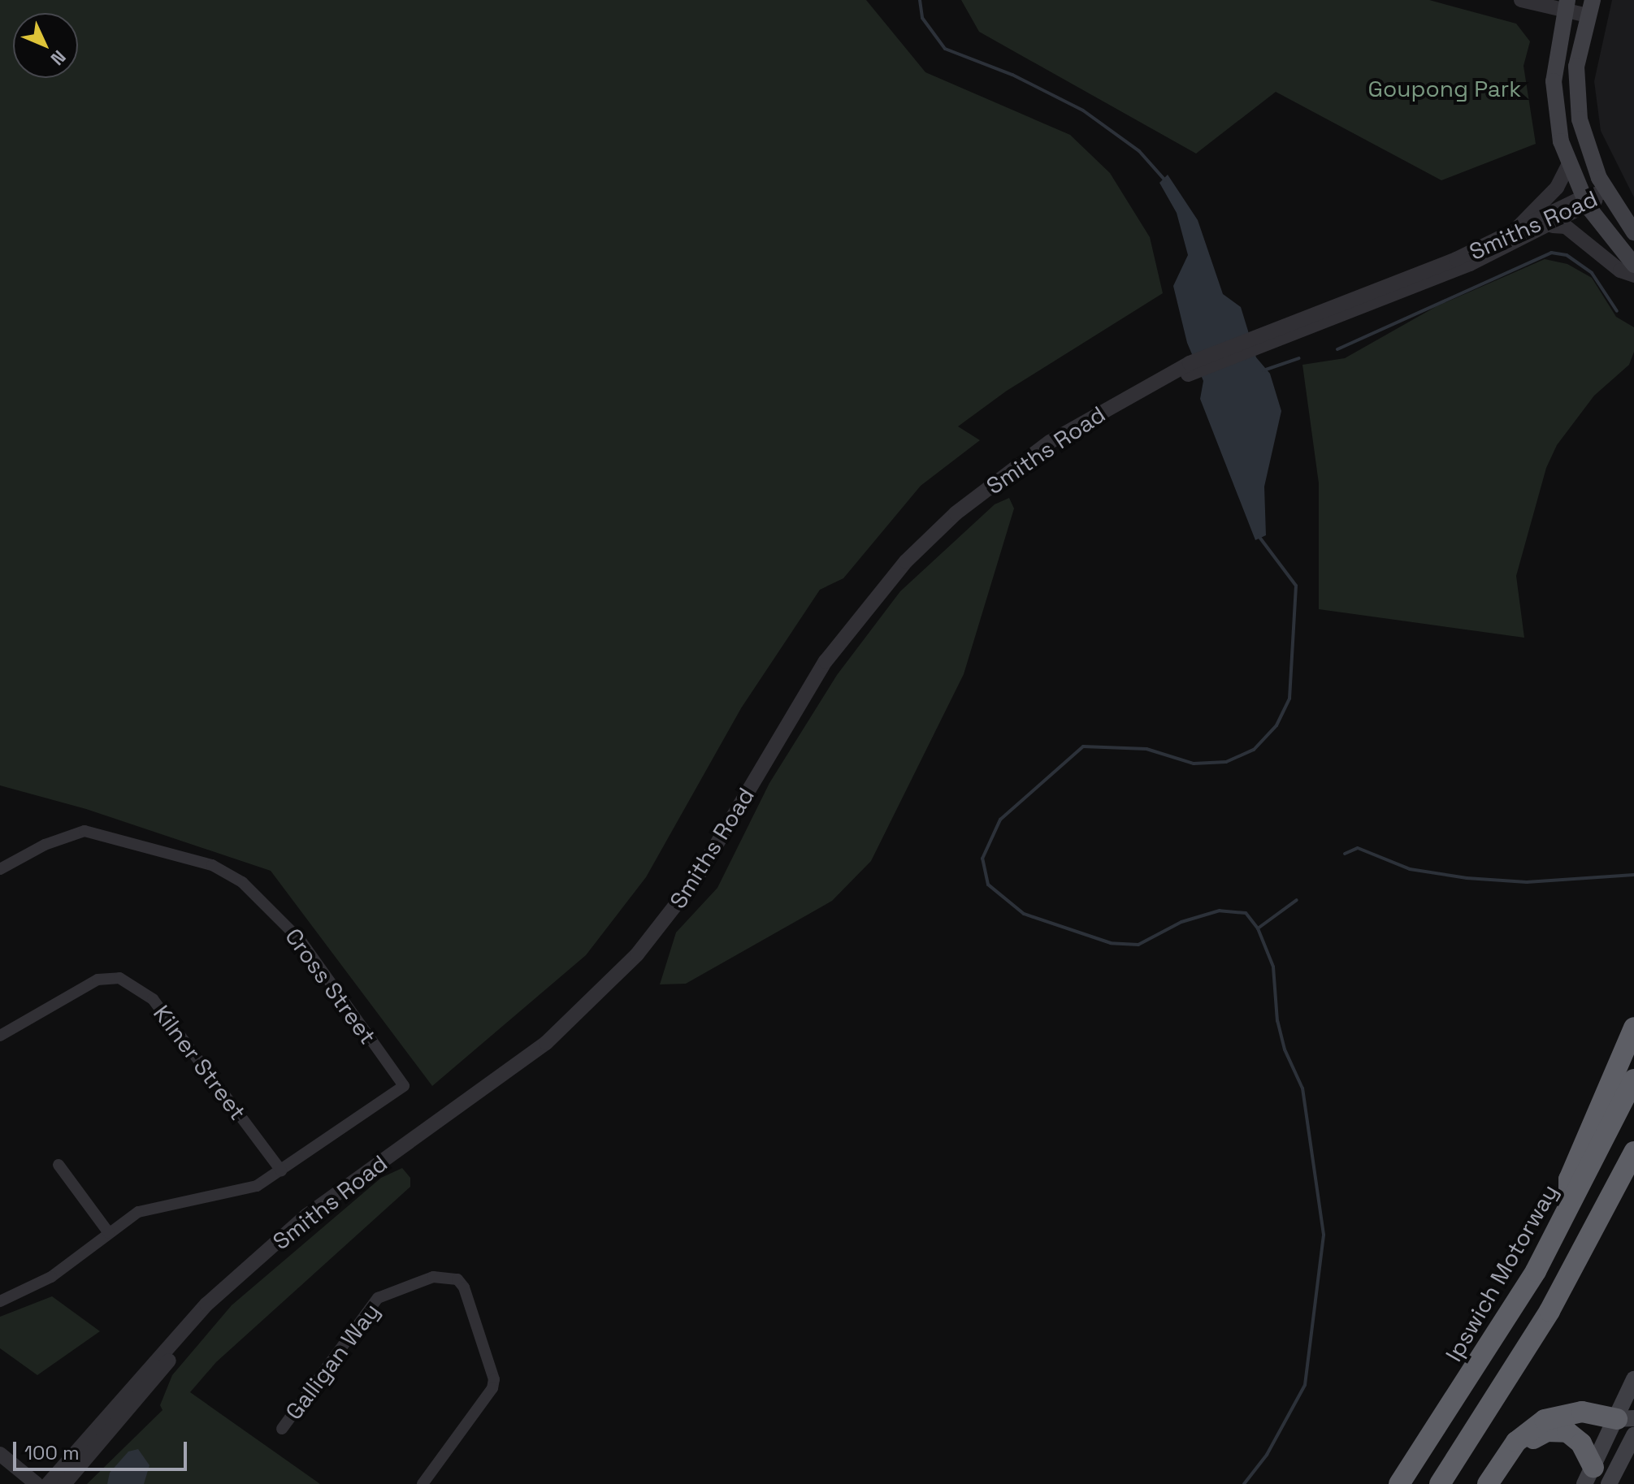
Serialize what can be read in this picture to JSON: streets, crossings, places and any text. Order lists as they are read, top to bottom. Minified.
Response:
{"streets":{"highway":["Ipswich Motorway"],"street":["Smiths Road","Cross Street","Kilner Street","Galligan Way"]},"crossings":[["Cross Street","Kilner Street"]],"parks":["Goupong Park"],"scale_bar":"100 m","north":"bottom right"}
